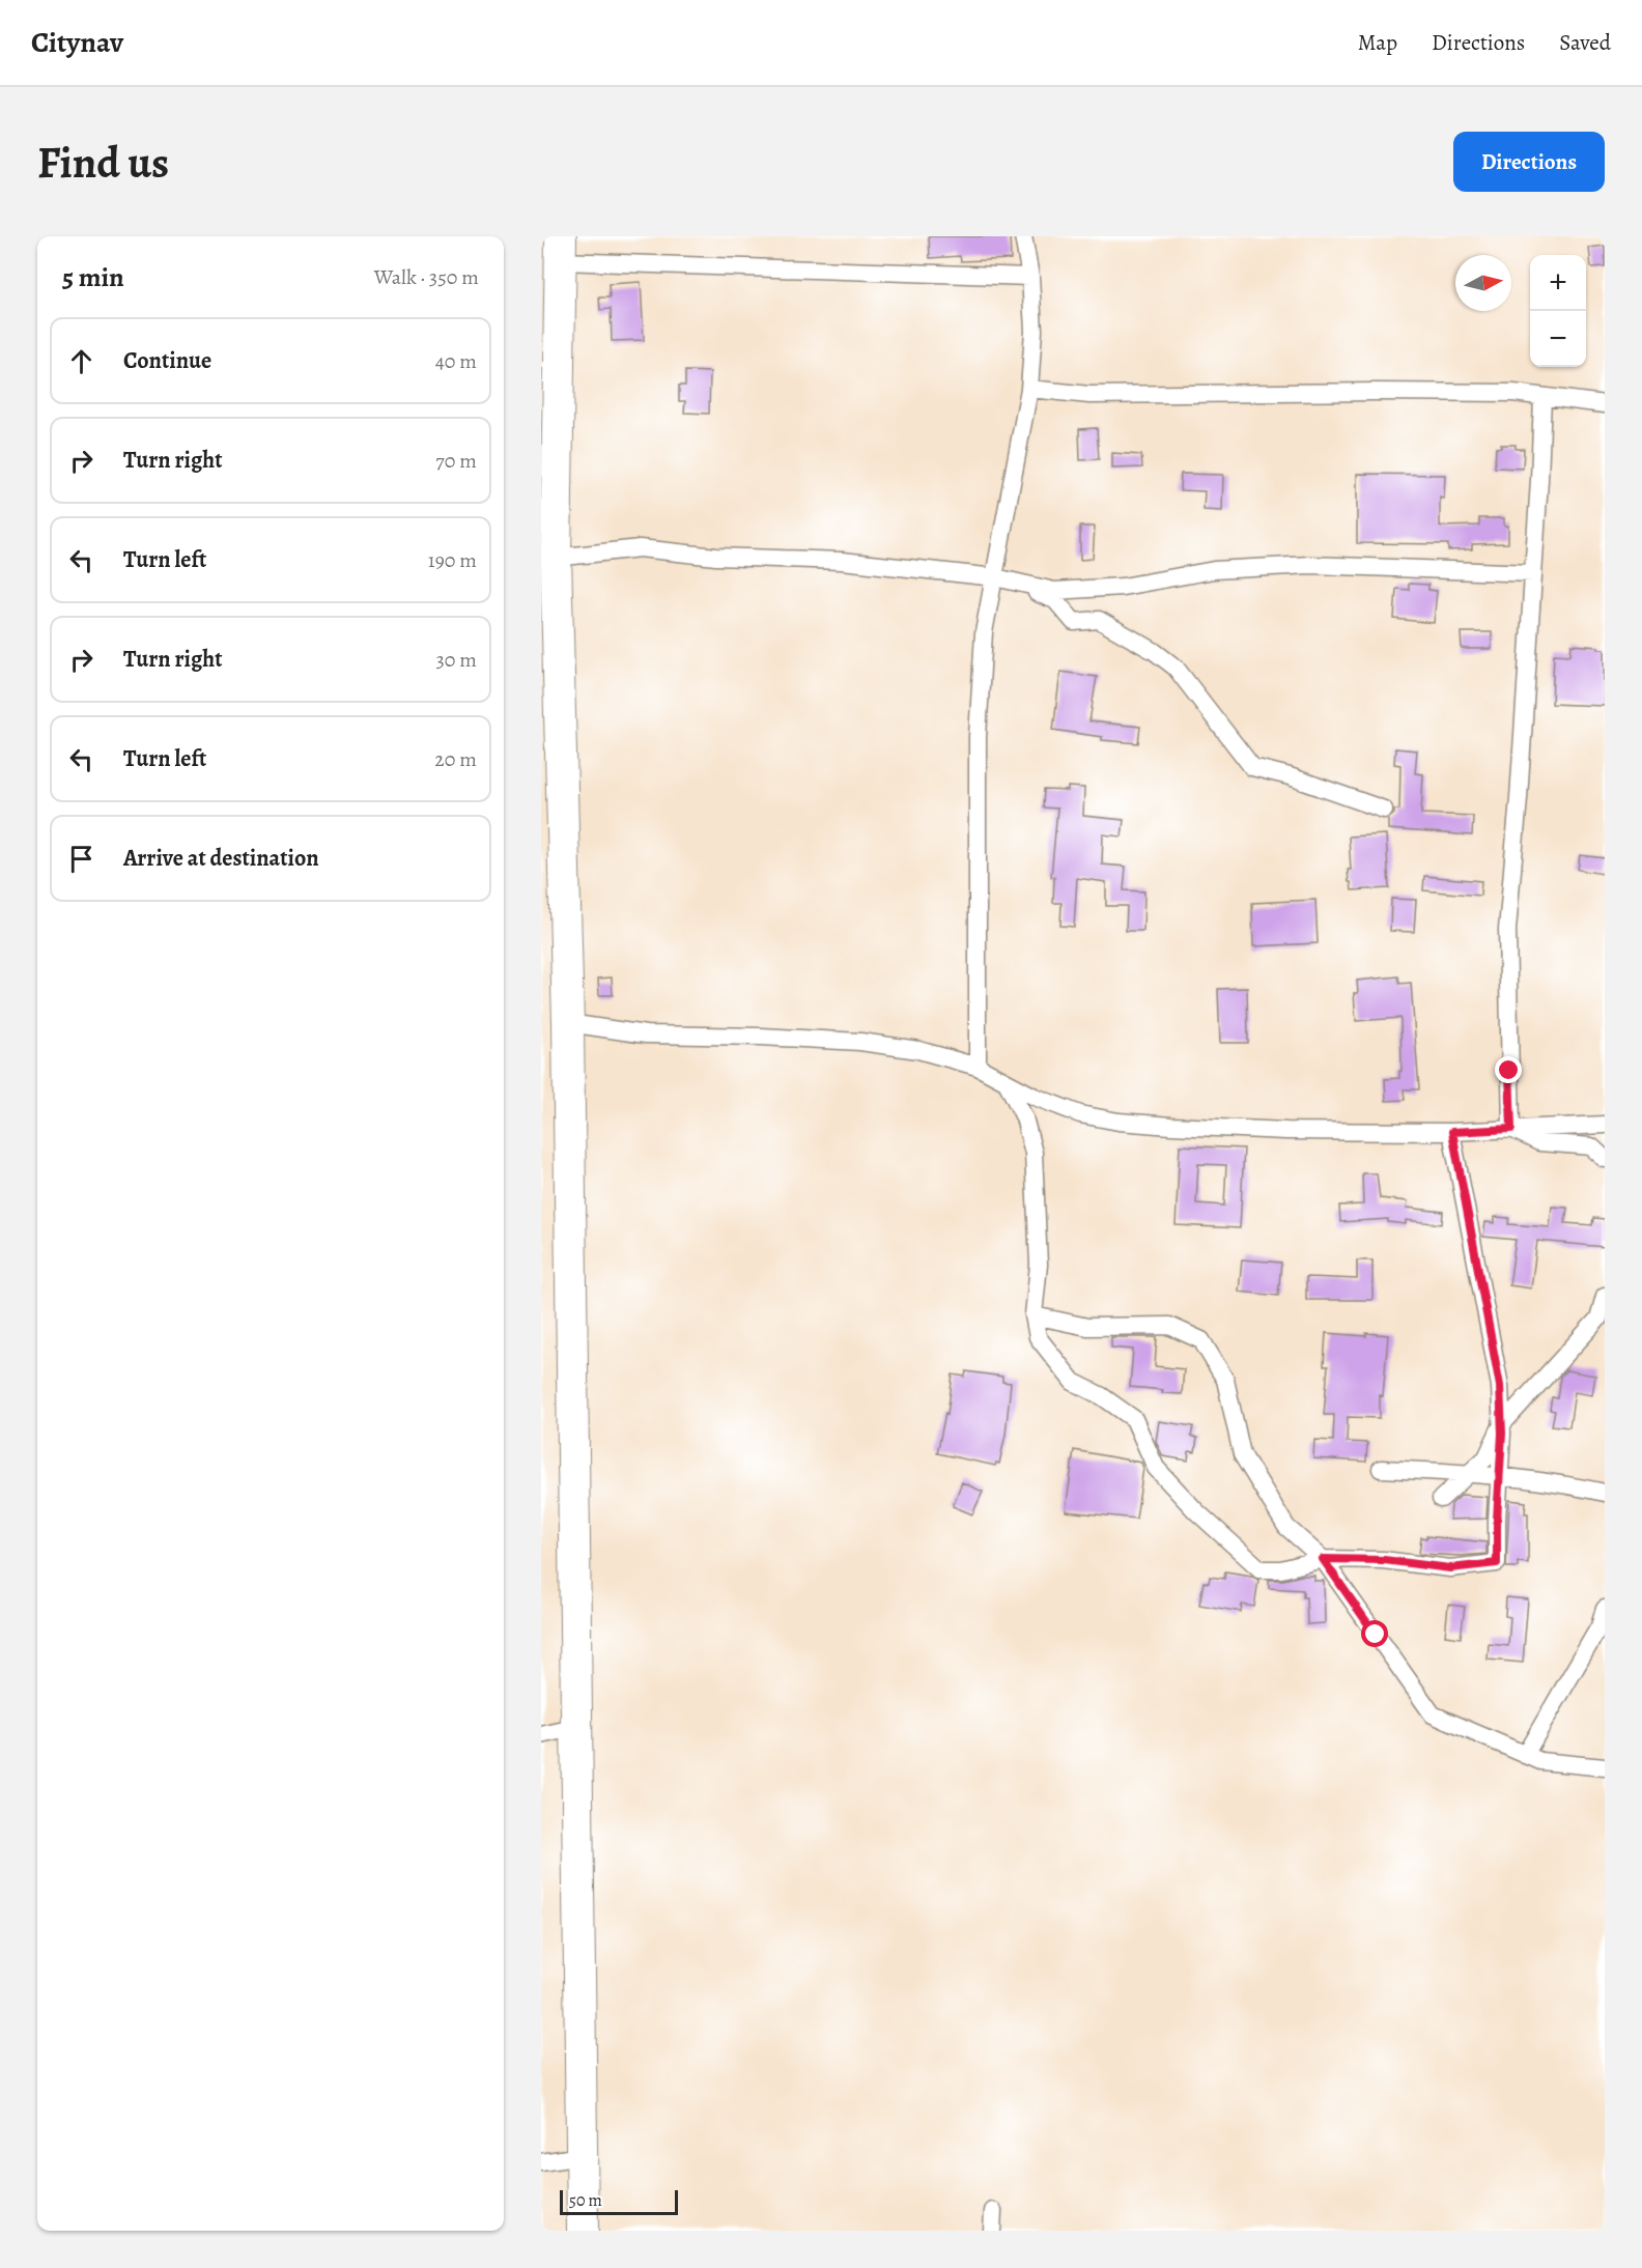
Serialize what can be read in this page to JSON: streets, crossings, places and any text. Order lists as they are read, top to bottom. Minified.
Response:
{"scale_bar":"50 m","north":"right","page":{"header":"Citynav","nav":["Map","Directions","Saved"],"buttons":"Directions","title":"Find us","heading":["5 min","Walk · 350 m"],"map_buttons":["+","−"],"list":[["Continue","40 m"],["Turn right","70 m"],["Turn left","190 m"],["Turn right","30 m"],["Turn left","20 m"],"Arrive at destination"],"scale":"50 m"}}
